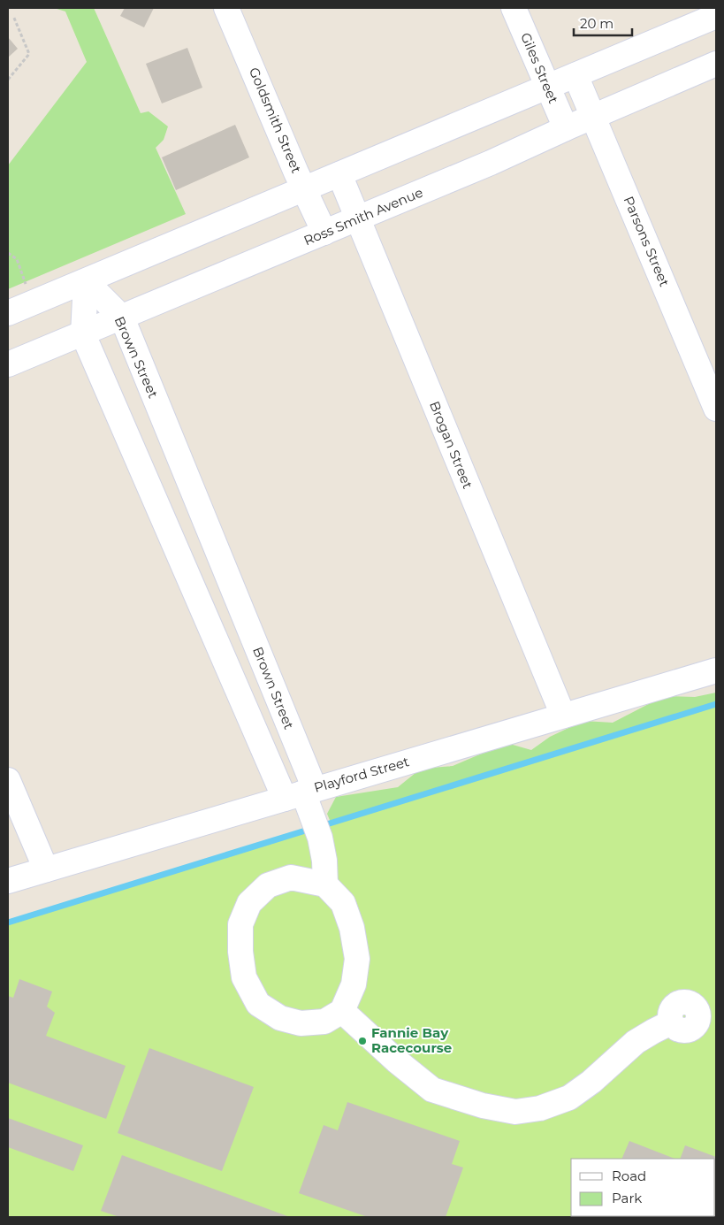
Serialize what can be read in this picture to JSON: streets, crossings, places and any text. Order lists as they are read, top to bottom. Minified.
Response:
{"streets":{"street":["Giles Street","Goldsmith Street","Ross Smith Avenue","Parsons Street","Brown Street","Brogan Street","Playford Street"]},"crossings":[["Giles Street","Ross Smith Avenue"],["Goldsmith Street","Ross Smith Avenue"],["Ross Smith Avenue","Parsons Street"],["Ross Smith Avenue","Brown Street"],["Ross Smith Avenue","Brogan Street"],["Brown Street","Playford Street"],["Brogan Street","Playford Street"]],"places":["Fannie Bay Racecourse"],"legend":["Road","Park"],"scale_bar":"20 m"}
